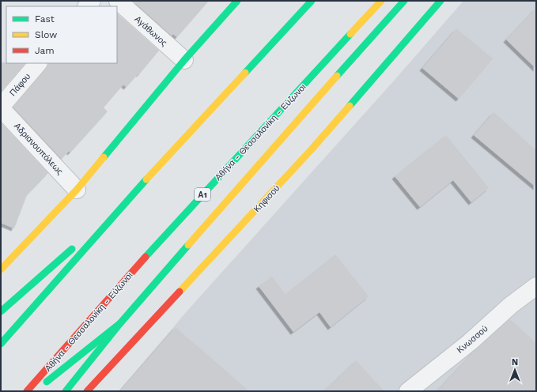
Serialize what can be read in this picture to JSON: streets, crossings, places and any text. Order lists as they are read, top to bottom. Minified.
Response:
{"streets":{"main road":["Αθήνα - Θεσσαλονίκη - Εύζωνοι","Α1","Κηφισού"],"street":["Αγάθωνος","Πάφου","Αδριανουπόλεως","Κνωσσού"]},"crossings":[["Πάφου","Αδριανουπόλεως"]],"legend":["Fast","Slow","Jam"],"north":"top"}
